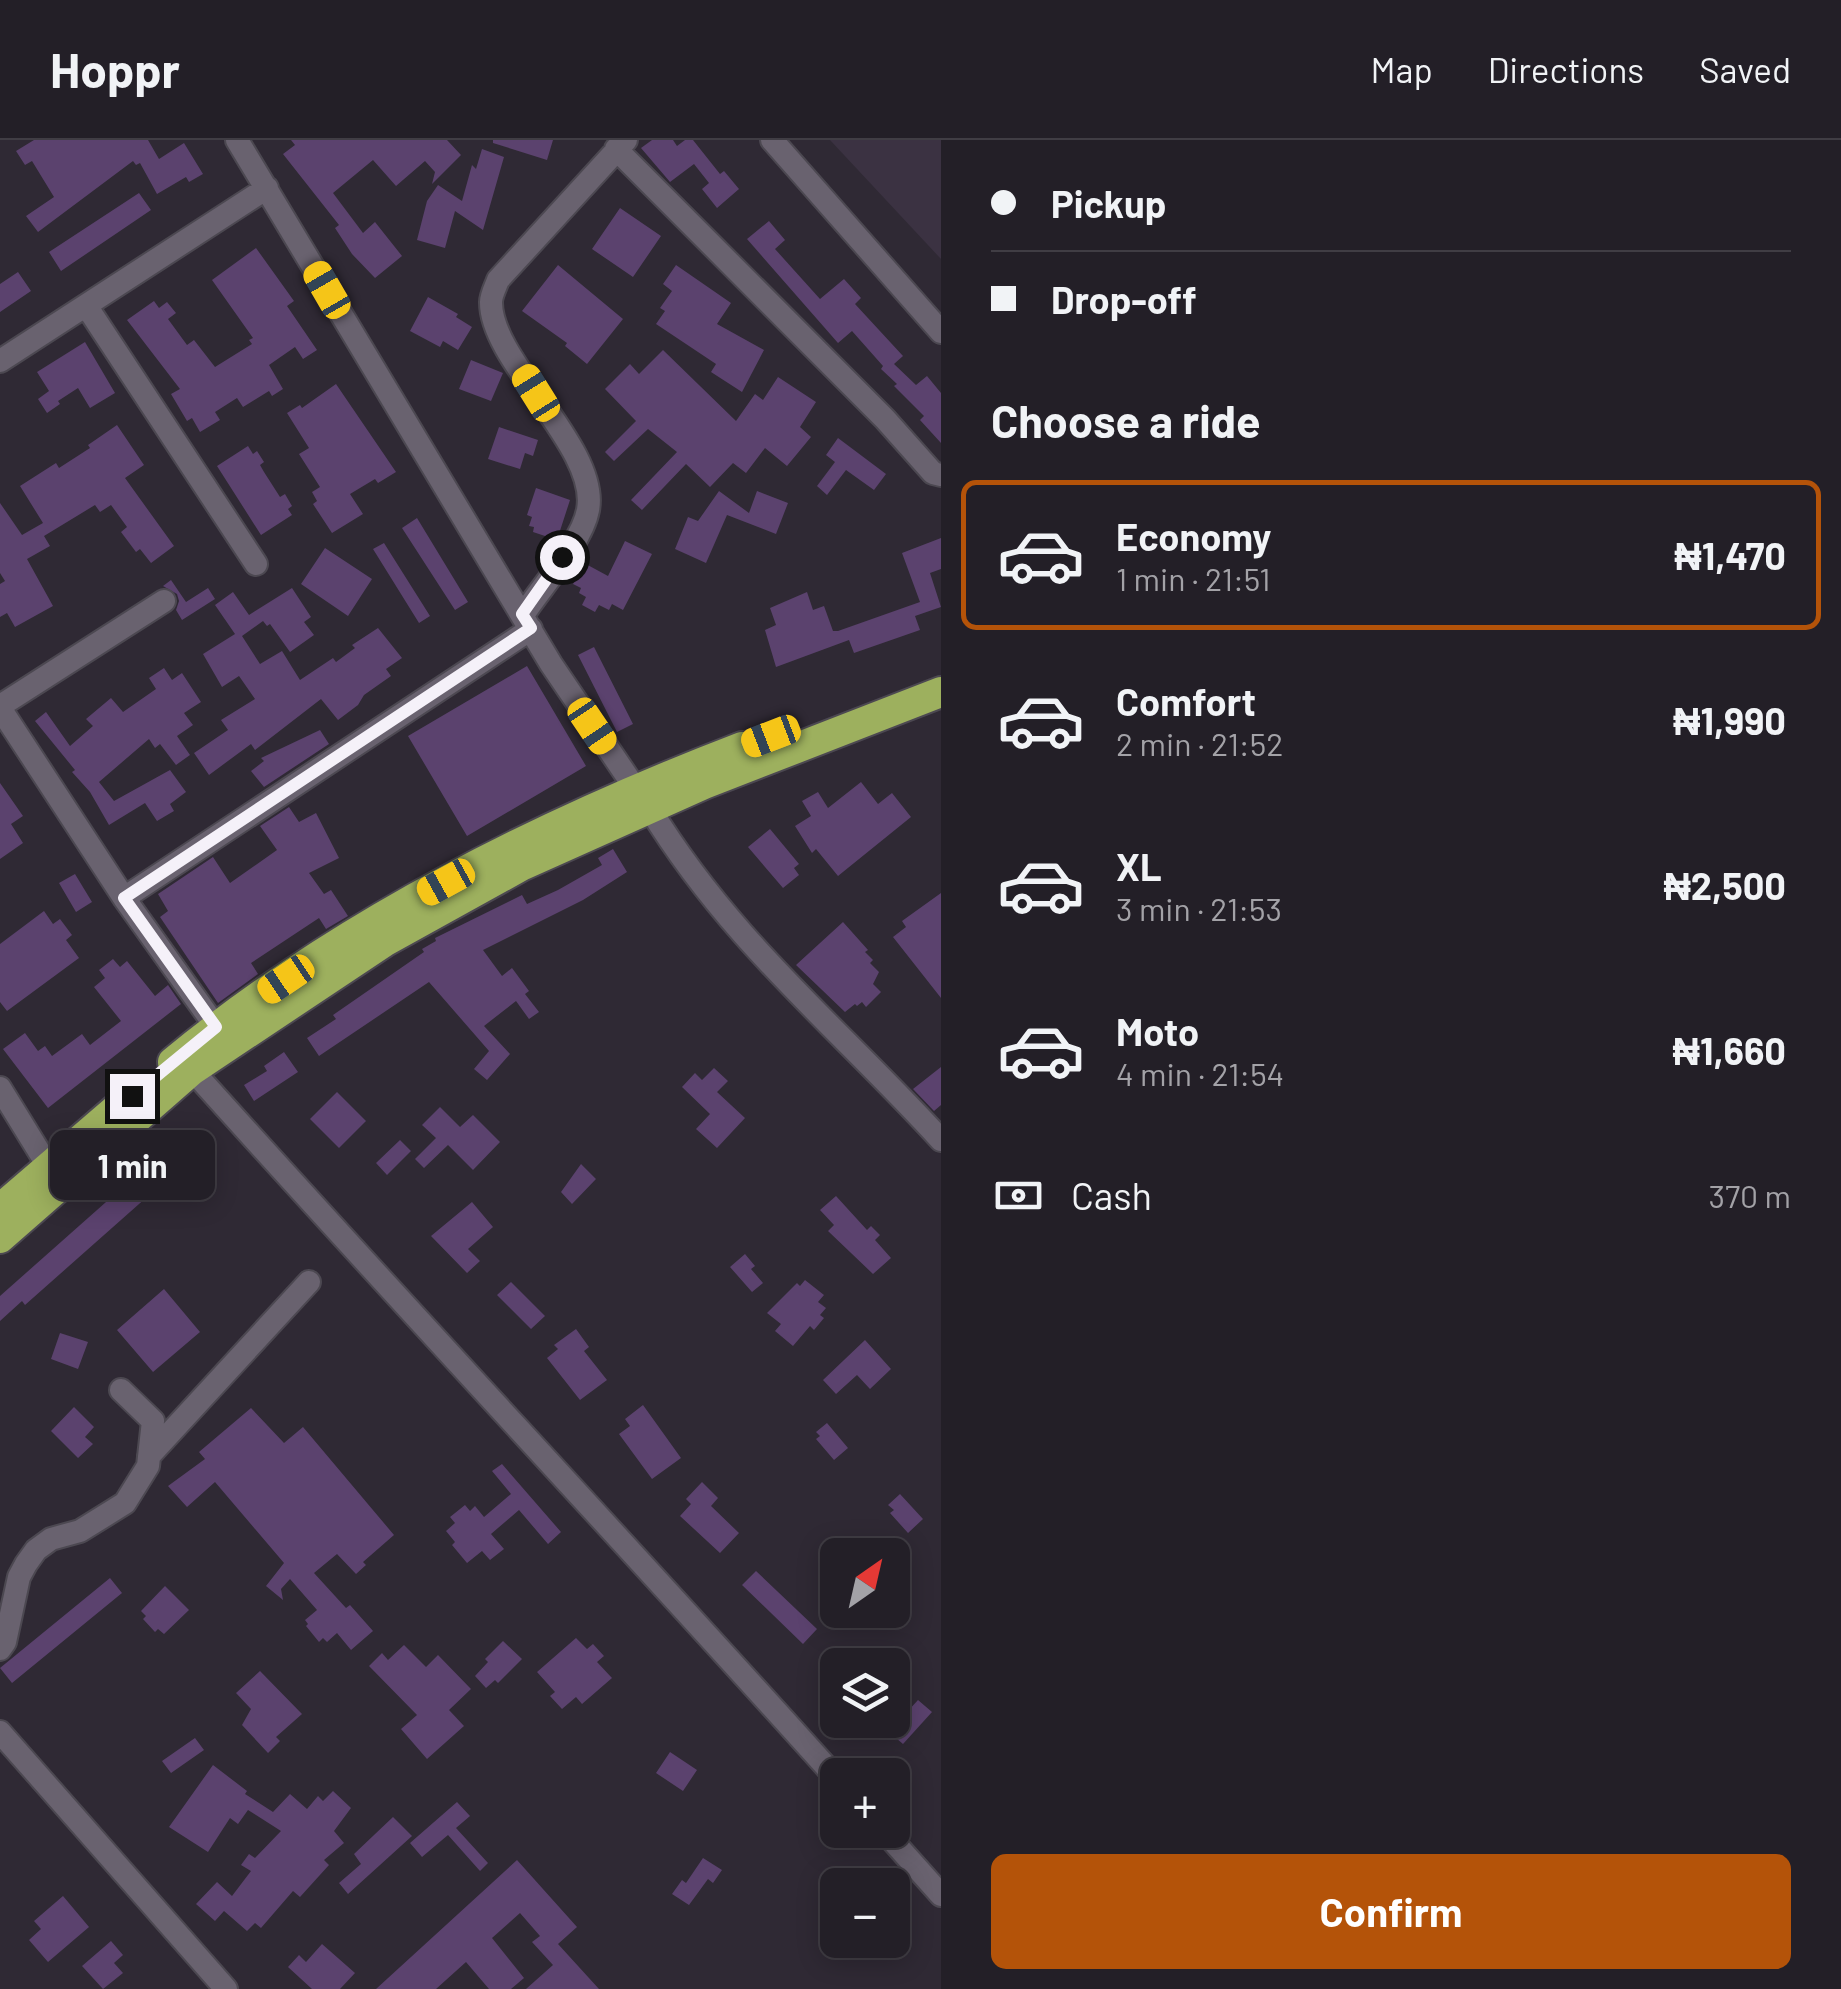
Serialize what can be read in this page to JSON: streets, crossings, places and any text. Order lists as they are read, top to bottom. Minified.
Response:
{"north":"top right","page":{"header":"Hoppr","nav":["Map","Directions","Saved"],"banner":["Pickup","Drop-off"],"heading":"Choose a ride","list":[{"name":"Economy","note":"1 min · 21:51","value":"₦1,470"},{"name":"Comfort","note":"2 min · 21:52","value":"₦1,990"},{"name":"XL","note":"3 min · 21:53","value":"₦2,500"},{"name":"Moto","note":"4 min · 21:54","value":"₦1,660"}],"bubble":"1 min","pay":["Cash","370 m"],"map_buttons":["+","−"],"buttons":"Confirm"}}
